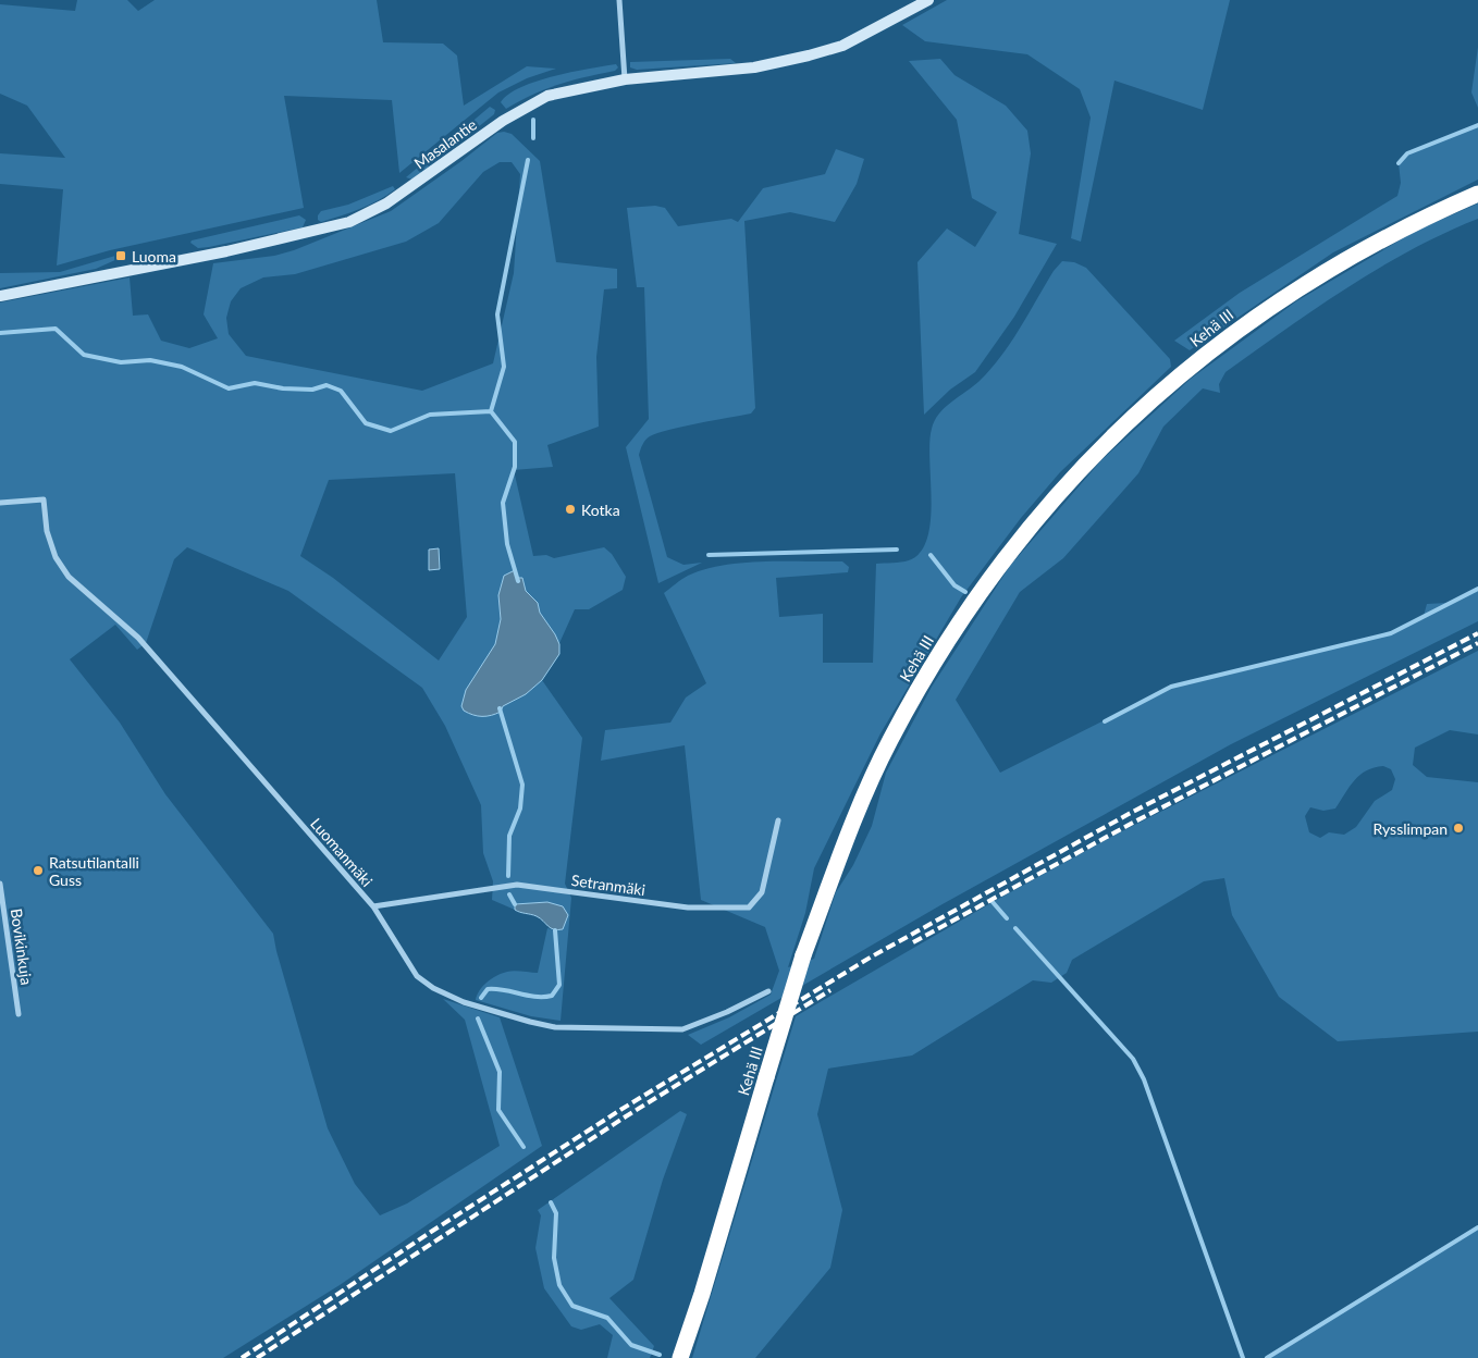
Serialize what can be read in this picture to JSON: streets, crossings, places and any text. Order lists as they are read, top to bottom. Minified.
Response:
{"streets":{"highway":["Kehä III"],"street":["Masalantie","Luomanmäki","Setranmäki","Bovikinkuja"]},"crossings":[["Luomanmäki","Setranmäki"]],"places":{"transit":["Luoma"],"other":["Kotka","Rysslimpan","Ratsutilantalli Guss"]}}
